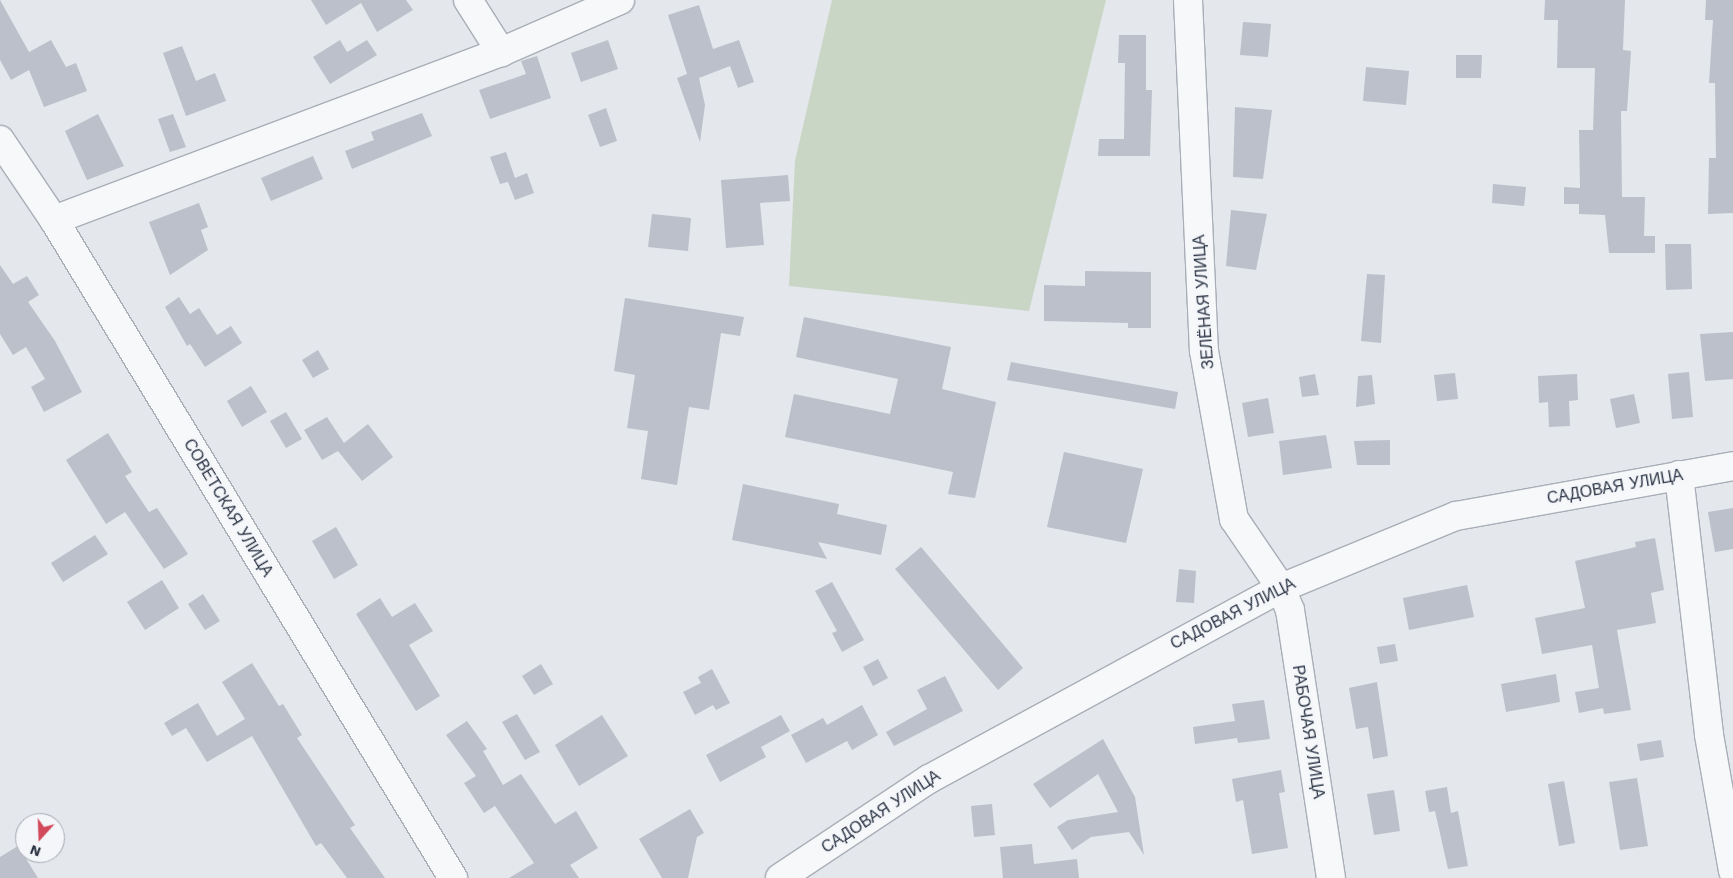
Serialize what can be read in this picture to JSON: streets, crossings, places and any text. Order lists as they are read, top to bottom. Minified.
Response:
{"streets":{"street":["ЗЕЛЁНАЯ УЛИЦА","САДОВАЯ УЛИЦА","СОВЕТСКАЯ УЛИЦА","РАБОЧАЯ УЛИЦА"]},"crossings":[["ЗЕЛЁНАЯ УЛИЦА","САДОВАЯ УЛИЦА"],["ЗЕЛЁНАЯ УЛИЦА","РАБОЧАЯ УЛИЦА"],["САДОВАЯ УЛИЦА","РАБОЧАЯ УЛИЦА"]],"north":"bottom"}
